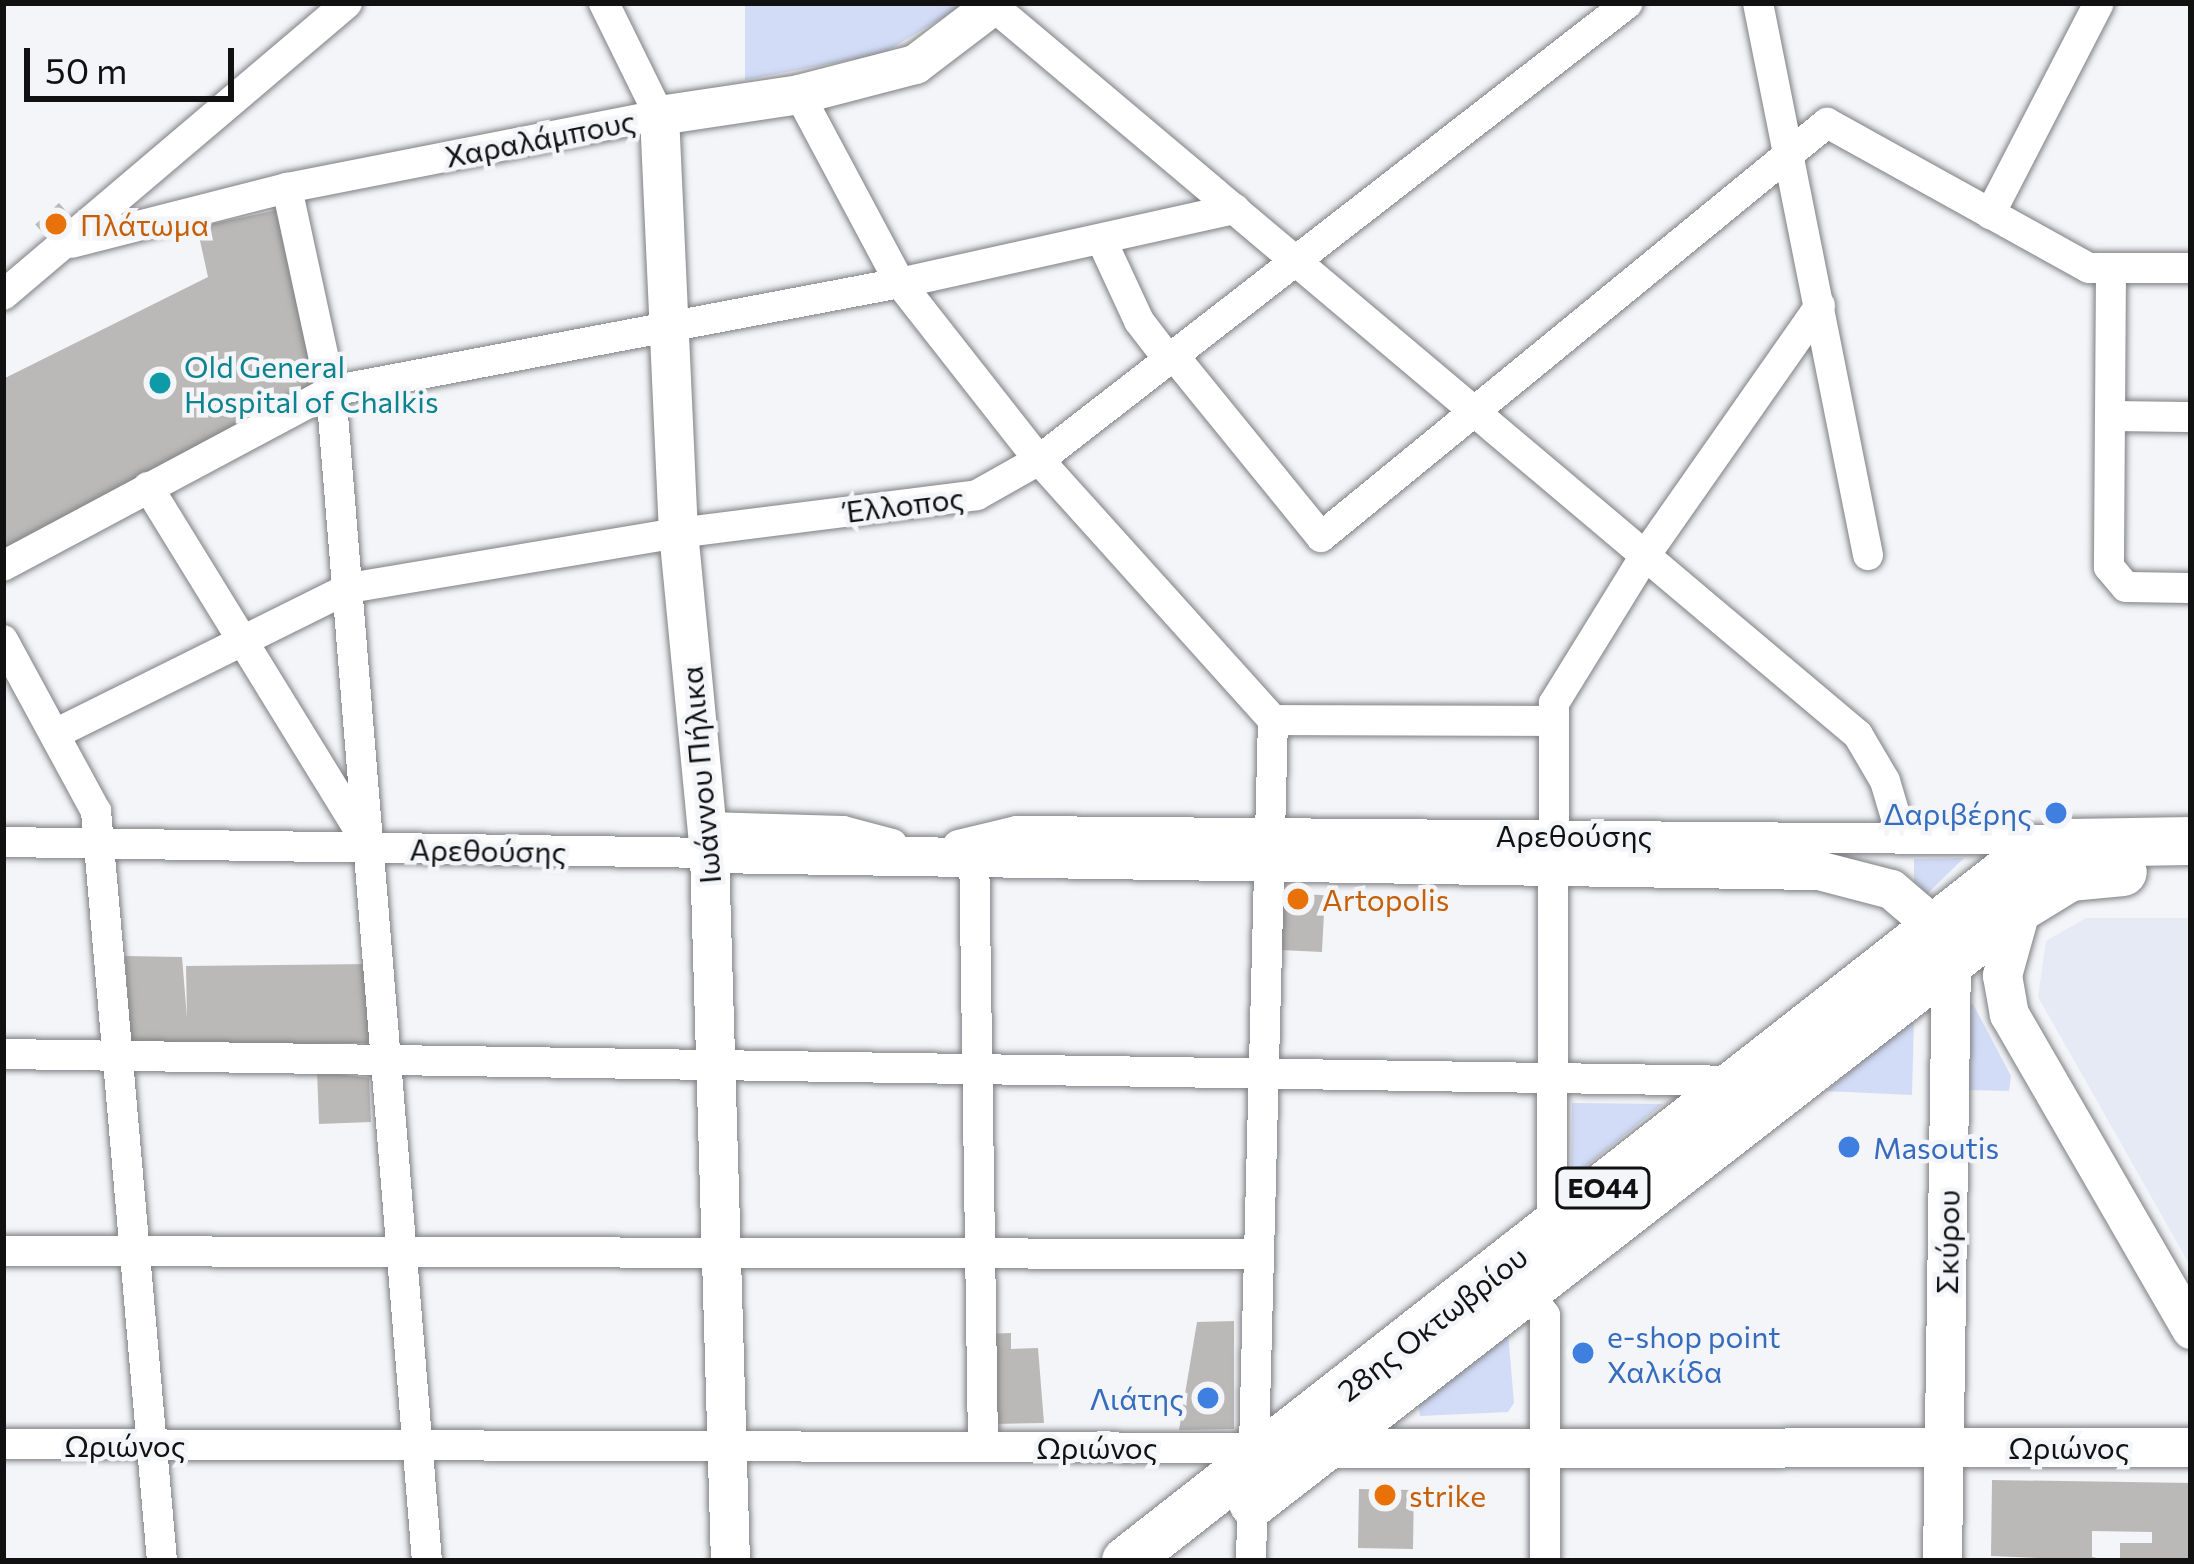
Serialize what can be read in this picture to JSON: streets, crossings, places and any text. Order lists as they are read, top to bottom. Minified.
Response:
{"streets":{"main road":["Αρεθούσης","ΕΟ44","28ης Οκτωβρίου"],"street":["Χαραλάμπους","Έλλοπος","Ιωάννου Πήλικα","Σκύρου","Ωριώνος"]},"crossings":[["Χαραλάμπους","Ιωάννου Πήλικα"],["Έλλοπος","Ιωάννου Πήλικα"],["Ιωάννου Πήλικα","Αρεθούσης"],["Ιωάννου Πήλικα","Ωριώνος"],["Αρεθούσης","ΕΟ44"],["Αρεθούσης","Σκύρου"],["Αρεθούσης","28ης Οκτωβρίου"],["ΕΟ44","Σκύρου"],["ΕΟ44","28ης Οκτωβρίου"],["Σκύρου","28ης Οκτωβρίου"],["Σκύρου","Ωριώνος"],["28ης Οκτωβρίου","Ωριώνος"]],"places":["Πλάτωμα","Old General Hospital of Chalkis","Δαριβέρης","Artopolis","Masoutis","e-shop point Χαλκίδα","Λιάτης","strike"],"scale_bar":"50 m"}
